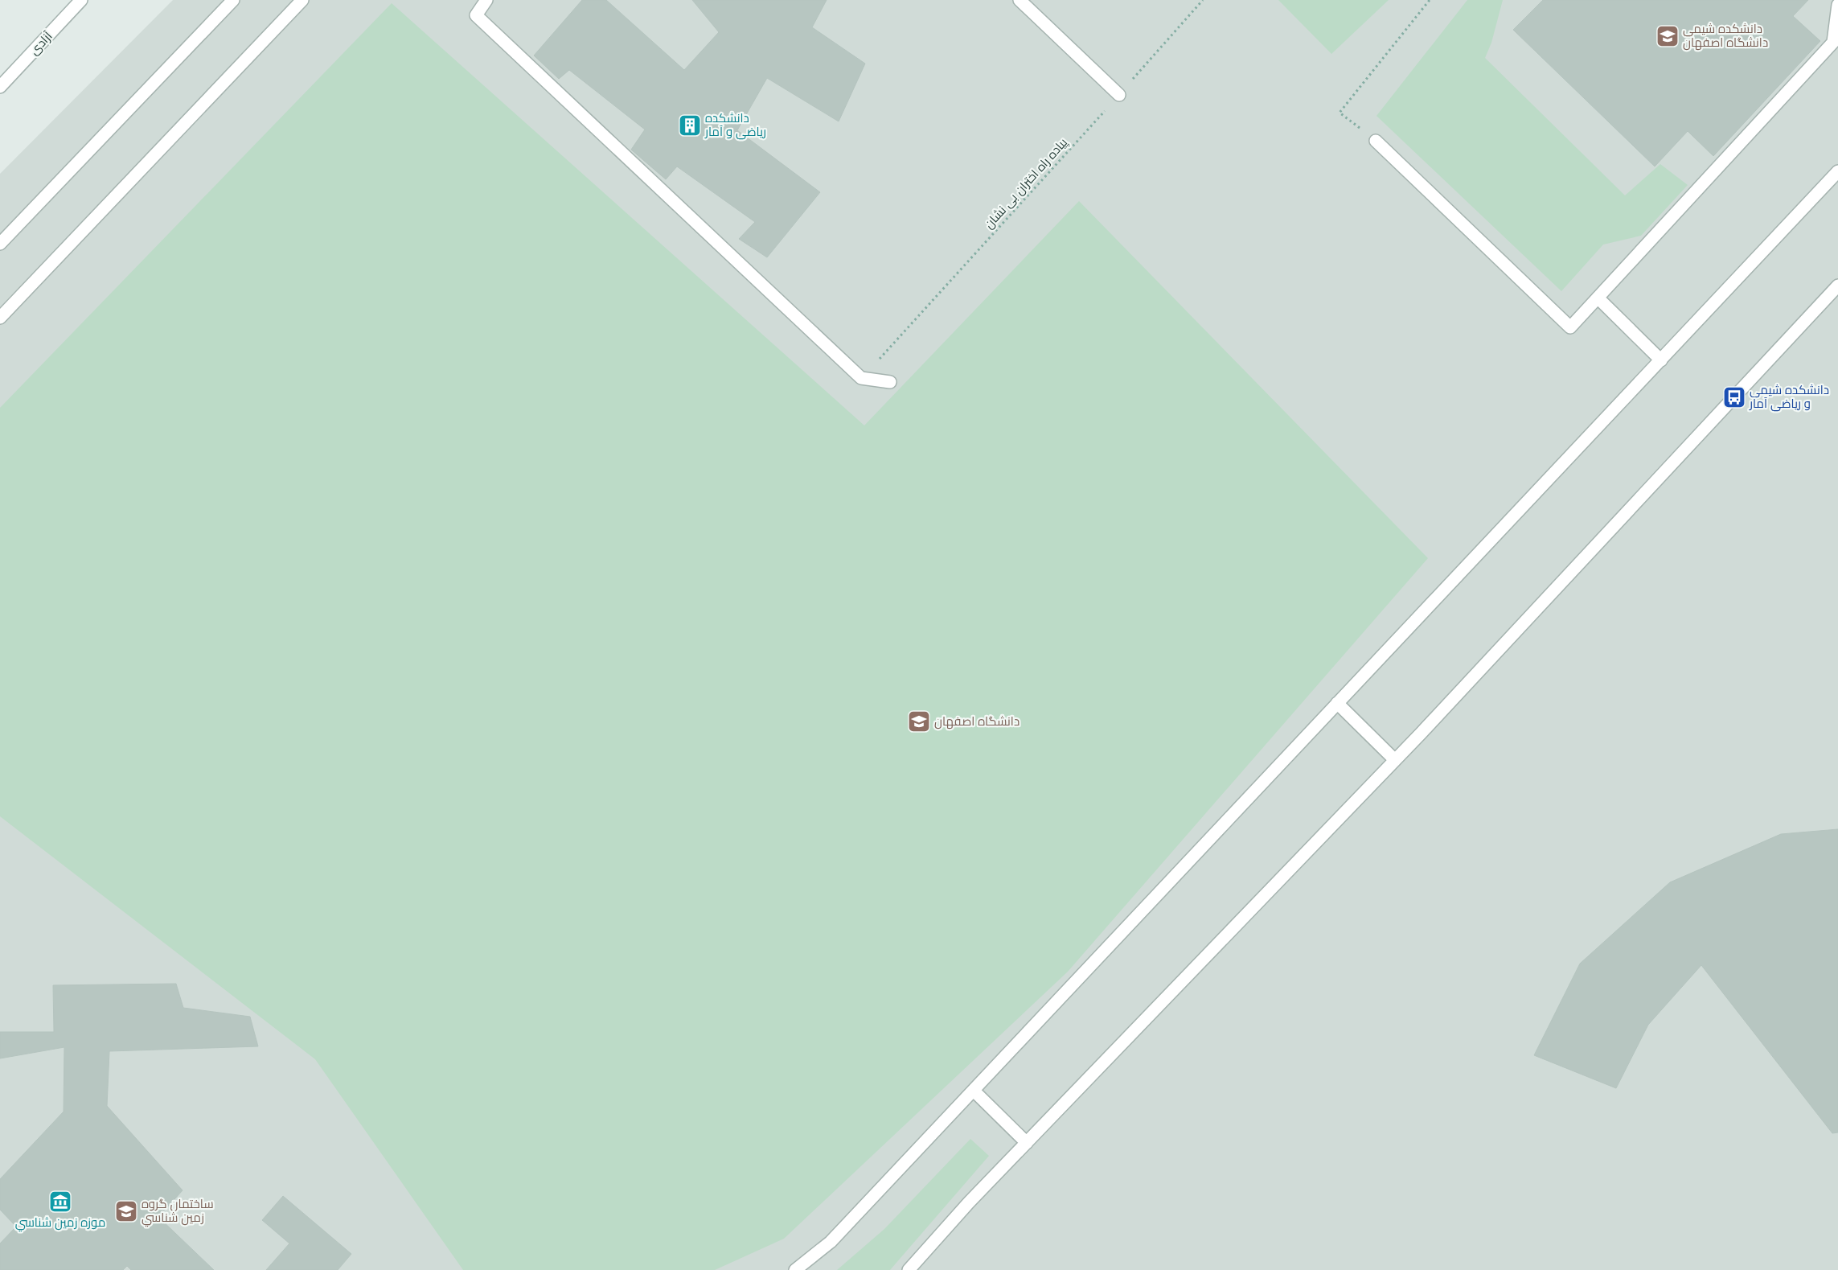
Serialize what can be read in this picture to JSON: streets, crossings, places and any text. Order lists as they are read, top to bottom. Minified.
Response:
{"streets":{"street":["آزادی"],"path":["پیاده راه اختران بی نشان"]},"places":{"school or university":["دانشکده شیمی دانشگاه اصفهان","دانشگاه اصفهان","ساختمان گروه زمين شناسي"],"building":["دانشکده ریاضی و آمار"],"bus stop":["دانشکده شیمی و ریاضی آمار"],"museum":["موزه زمين شناسي"]}}
